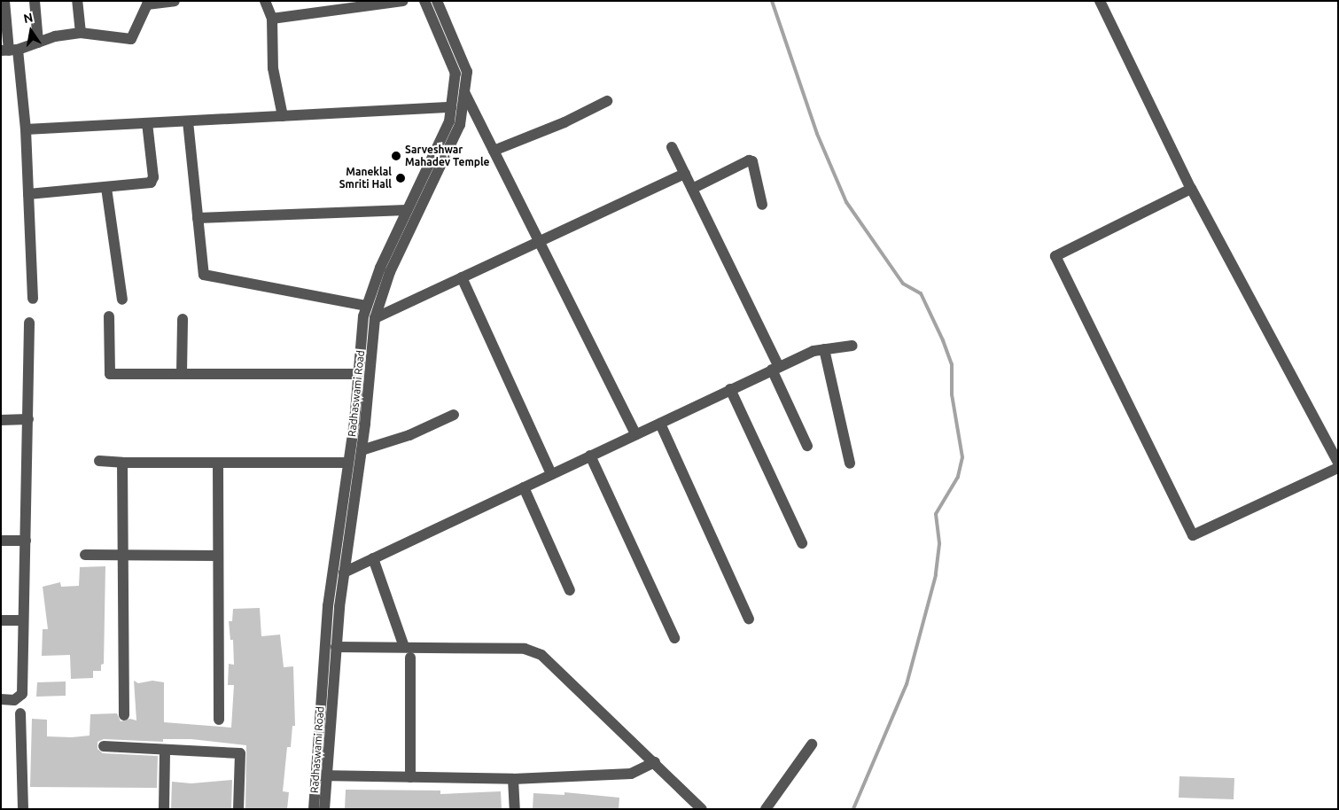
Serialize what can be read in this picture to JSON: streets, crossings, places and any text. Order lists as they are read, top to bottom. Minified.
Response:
{"streets":{"street":["Radhaswami Road"]},"places":["Sarveshwar Mahadev Temple","Maneklal Smriti Hall"],"north":"top"}
